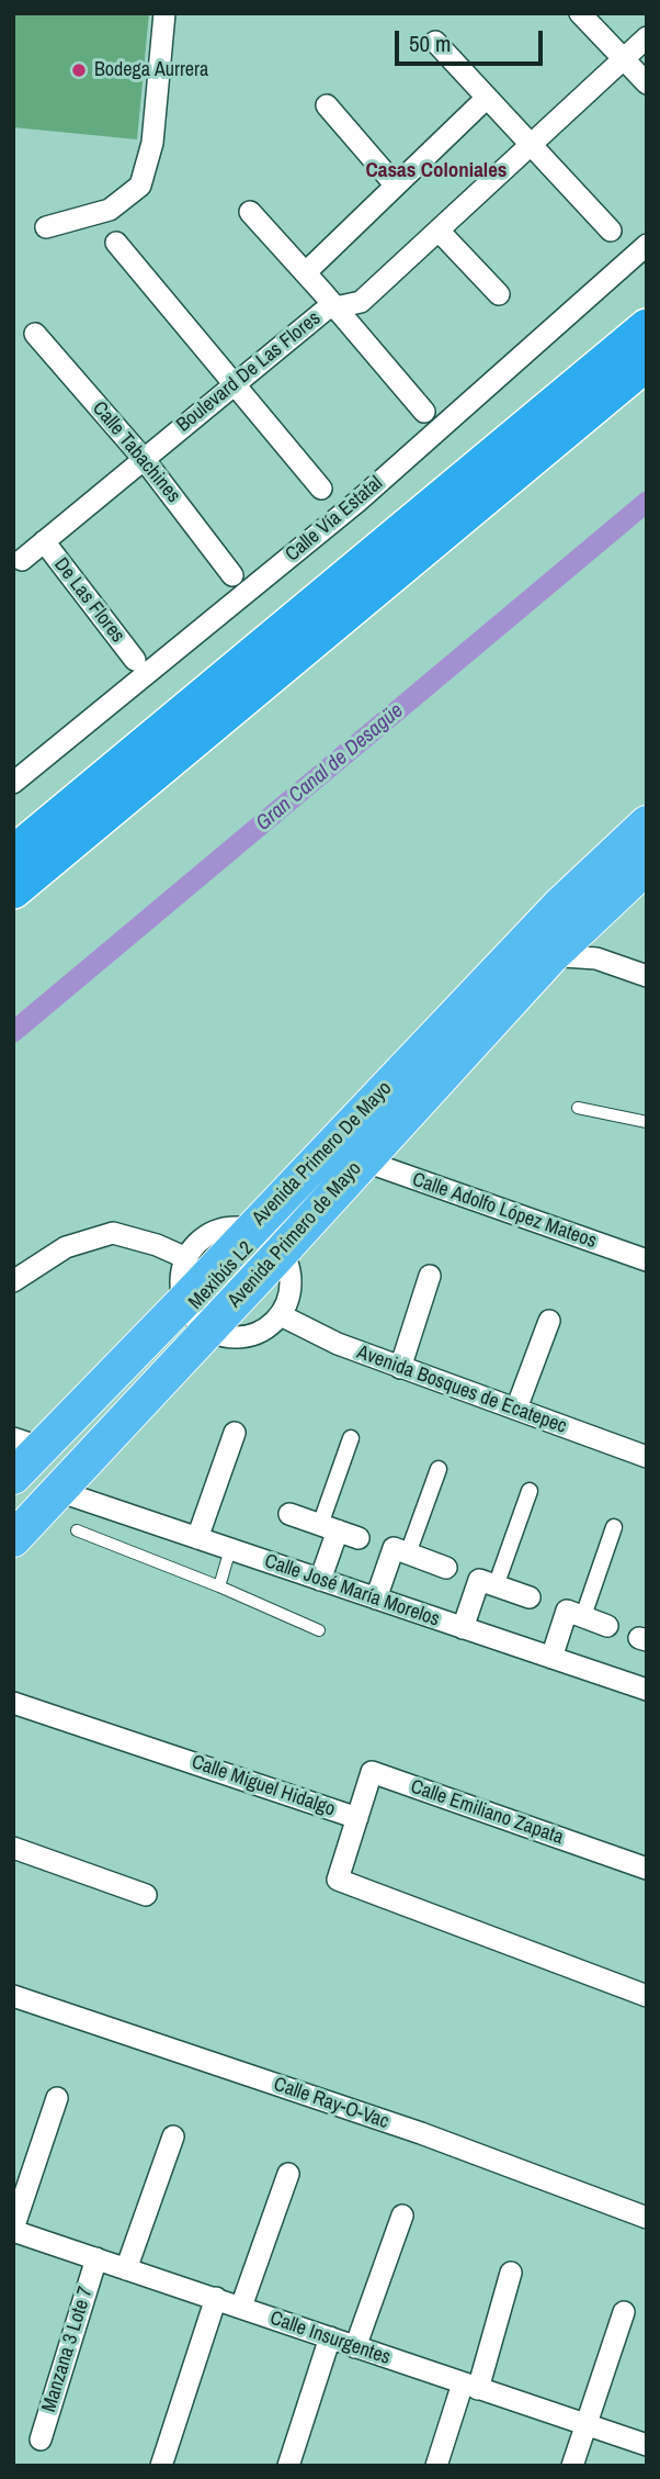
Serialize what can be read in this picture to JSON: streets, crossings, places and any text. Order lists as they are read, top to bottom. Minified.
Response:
{"streets":{"highway":["Avenida Primero De Mayo","Avenida Primero de Mayo"],"street":["Boulevard De Las Flores","Calle Tabachines","Calle Vía Estatal","De Las Flores","Calle Adolfo López Mateos","Avenida Bosques de Ecatepec","Calle José María Morelos","Calle Miguel Hidalgo","Calle Emiliano Zapata","Calle Ray-O-Vac","Calle Insurgentes","Manzana 3 Lote 7"],"lane":["Mexibús L2"]},"crossings":[["Boulevard De Las Flores","Calle Tabachines"],["Boulevard De Las Flores","De Las Flores"],["Avenida Primero De Mayo","Avenida Primero de Mayo"],["Avenida Primero De Mayo","Mexibús L2"],["Calle Adolfo López Mateos","Avenida Primero de Mayo"],["Calle Miguel Hidalgo","Calle Emiliano Zapata"],["Calle Insurgentes","Manzana 3 Lote 7"]],"districts":["Casas Coloniales"],"water":["Gran Canal de Desagüe"],"places":["Bodega Aurrera"],"scale_bar":"50 m"}
